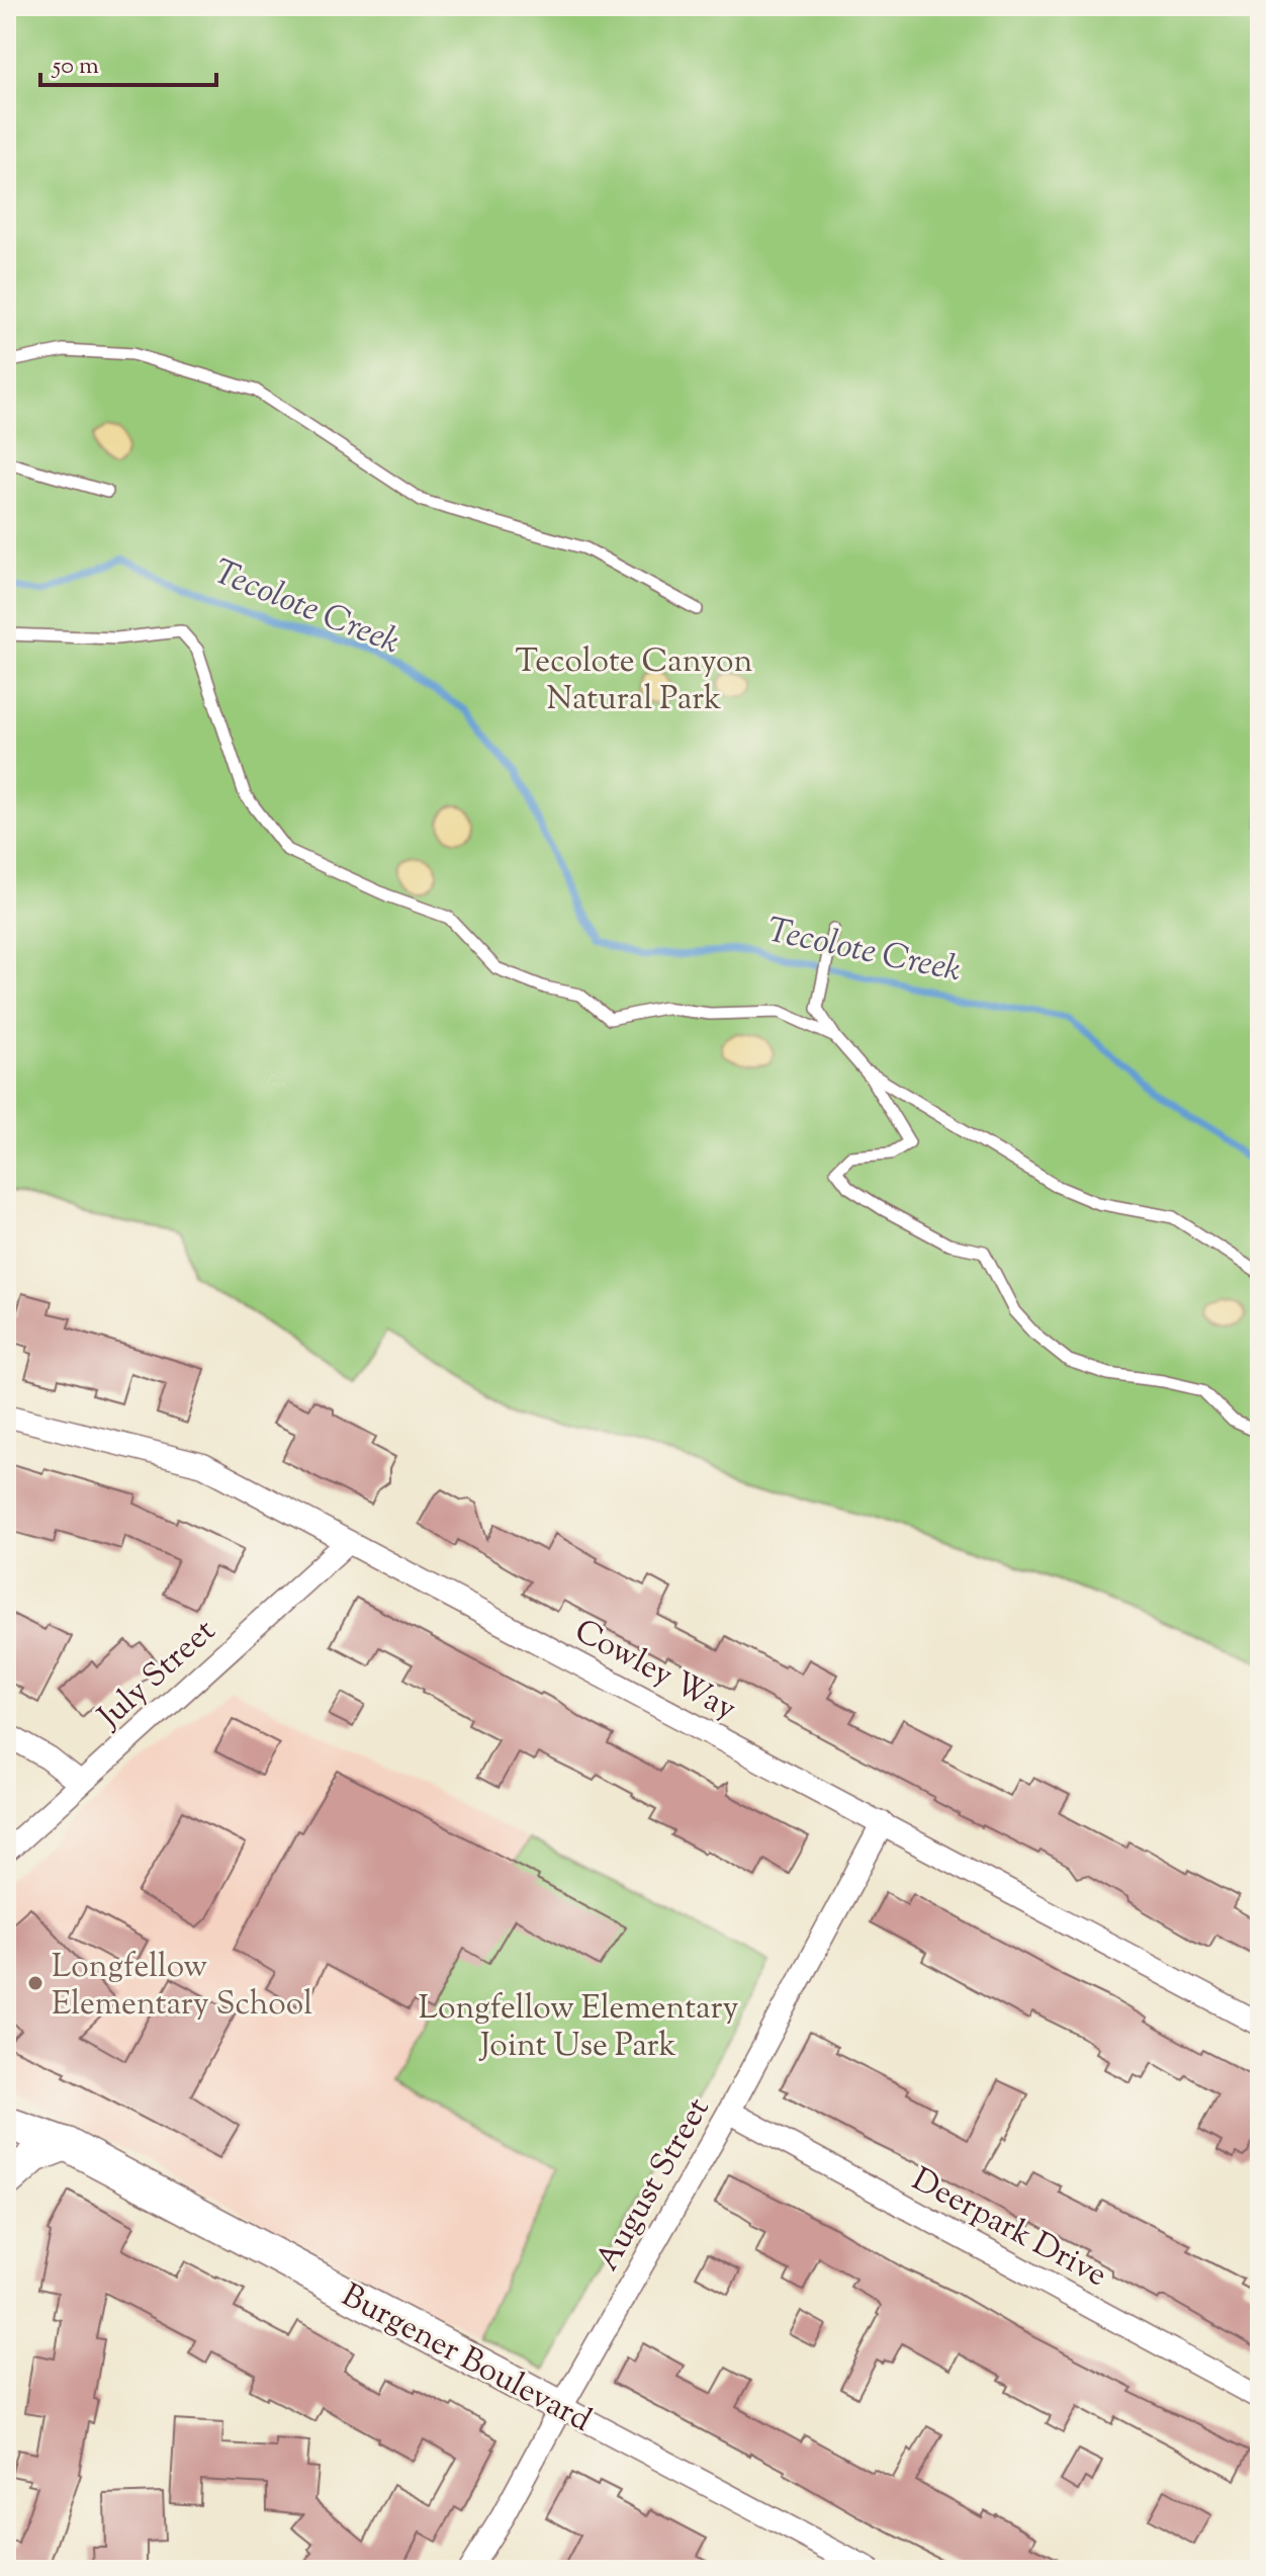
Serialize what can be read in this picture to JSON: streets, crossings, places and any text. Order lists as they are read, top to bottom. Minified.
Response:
{"streets":{"street":["Cowley Way","July Street","August Street","Deerpark Drive","Burgener Boulevard"]},"crossings":[["Cowley Way","July Street"],["Cowley Way","August Street"],["August Street","Deerpark Drive"],["August Street","Burgener Boulevard"]],"water":["Tecolote Creek"],"parks":["Tecolote Canyon Natural Park","Longfellow Elementary Joint Use Park"],"places":["Longfellow Elementary School"],"scale_bar":"50 m"}
